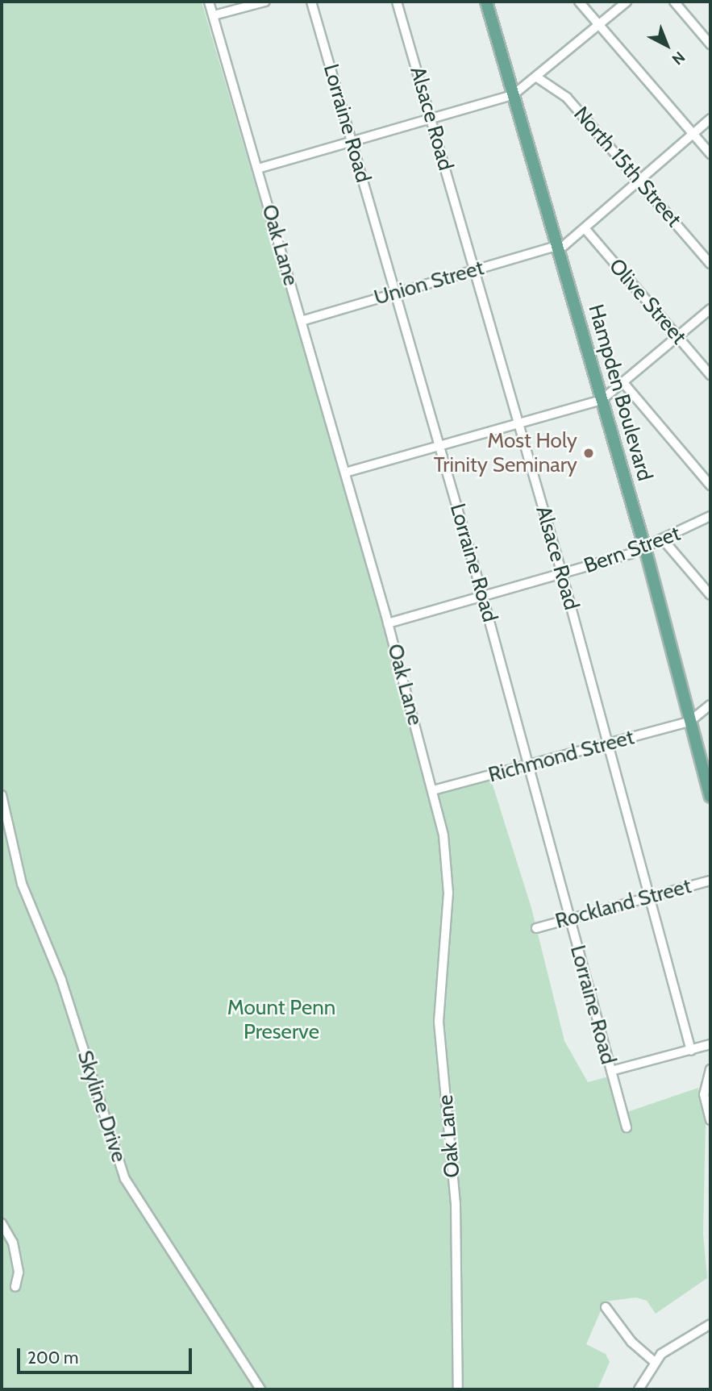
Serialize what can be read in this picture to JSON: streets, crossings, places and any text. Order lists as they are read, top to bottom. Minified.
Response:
{"streets":{"main road":["Hampden Boulevard"],"street":["Alsace Road","Lorraine Road","North 15th Street","Oak Lane","Union Street","Olive Street","Bern Street","Richmond Street","Rockland Street","Skyline Drive"]},"crossings":[["Alsace Road","Union Street"],["Alsace Road","Bern Street"],["Alsace Road","Richmond Street"],["Alsace Road","Rockland Street"],["Lorraine Road","Union Street"],["Lorraine Road","Bern Street"],["Lorraine Road","Richmond Street"],["Lorraine Road","Rockland Street"],["North 15th Street","Union Street"],["Oak Lane","Union Street"],["Oak Lane","Bern Street"],["Oak Lane","Richmond Street"],["Union Street","Olive Street"],["Union Street","Hampden Boulevard"],["Hampden Boulevard","Bern Street"],["Hampden Boulevard","Richmond Street"]],"parks":["Mount Penn Preserve"],"places":["Most Holy Trinity Seminary"],"scale_bar":"200 m","north":"bottom right"}
